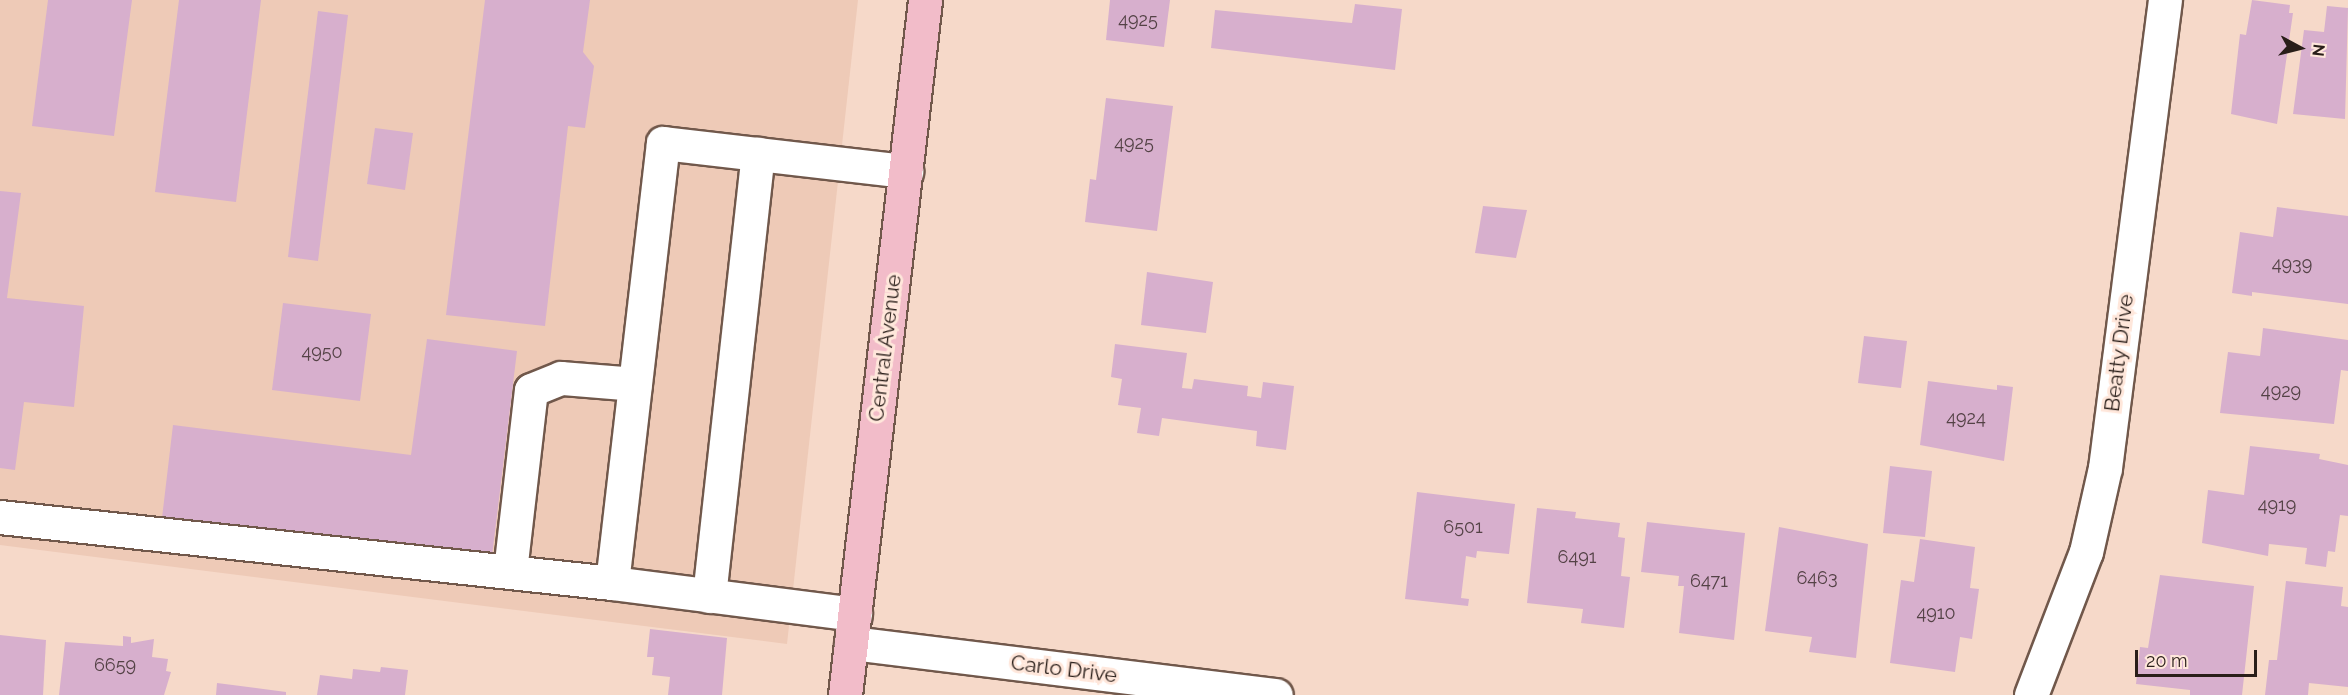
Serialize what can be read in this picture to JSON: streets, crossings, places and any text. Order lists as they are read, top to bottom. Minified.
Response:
{"streets":{"main road":["Central Avenue"],"street":["Beatty Drive","Carlo Drive"]},"crossings":[["Central Avenue","Carlo Drive"]],"house_numbers":["4925","4925","4939","4950","4929","4924","4919","6501","6491","6463","6471","4910","6659"],"scale_bar":"20 m","north":"right"}
